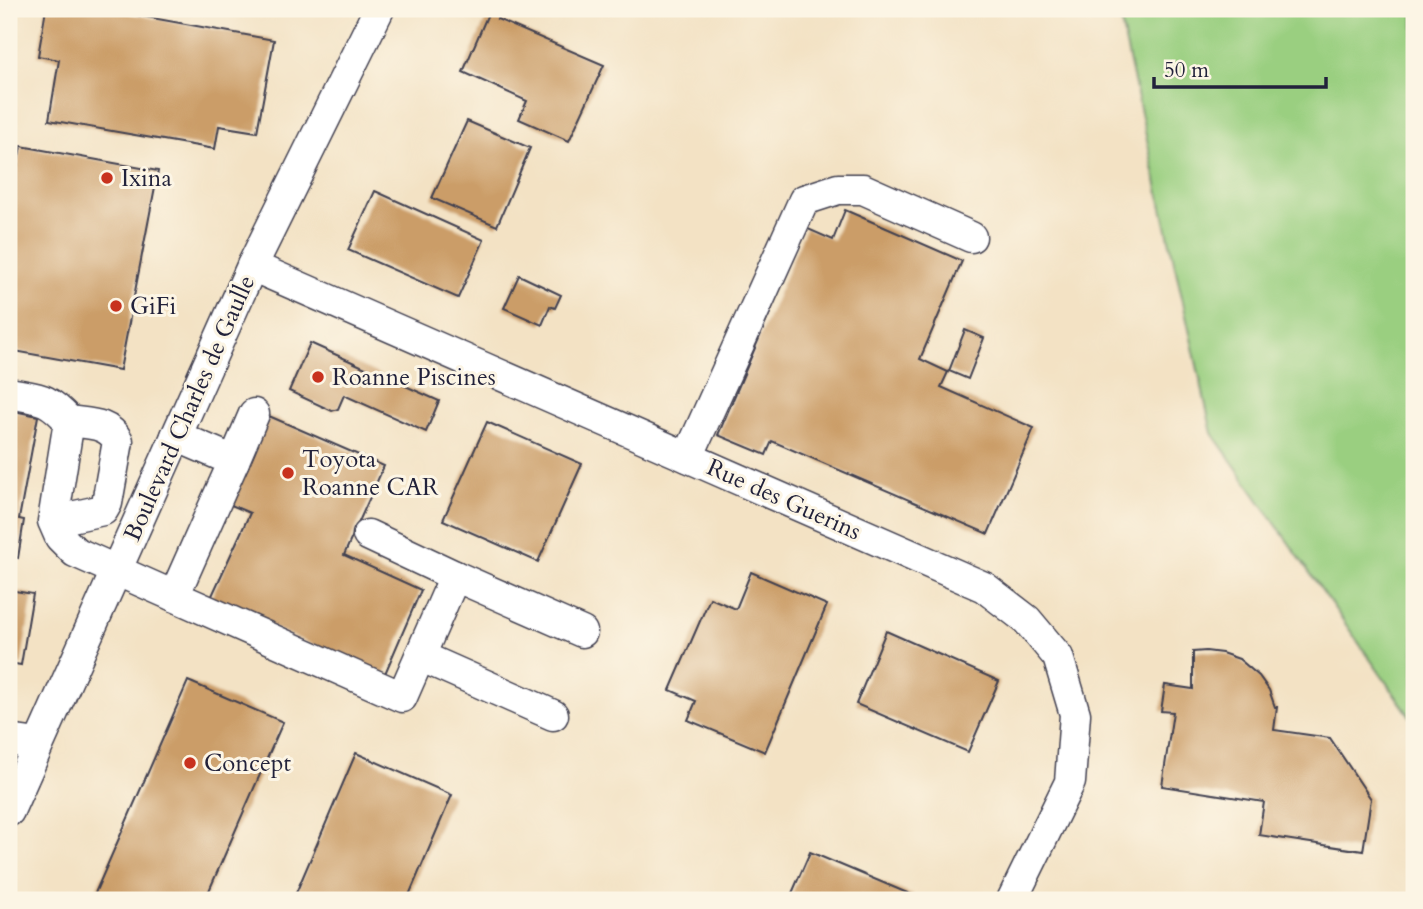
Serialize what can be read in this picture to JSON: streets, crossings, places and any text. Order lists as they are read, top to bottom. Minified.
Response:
{"streets":{"street":["Boulevard Charles de Gaulle","Rue des Guerins"]},"crossings":[["Boulevard Charles de Gaulle","Rue des Guerins"]],"places":["Ixina","GiFi","Roanne Piscines","Toyota Roanne CAR","Concept"],"scale_bar":"50 m"}
